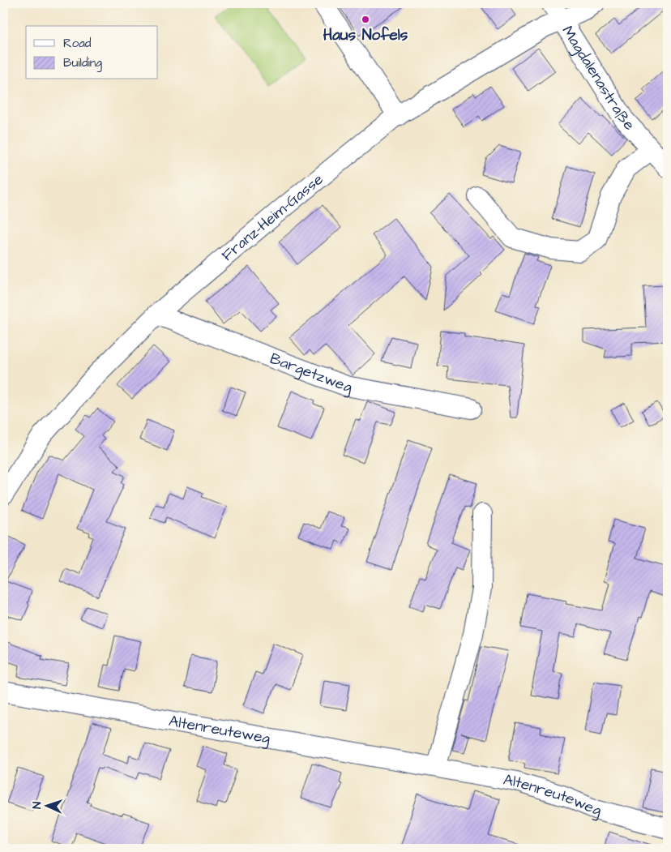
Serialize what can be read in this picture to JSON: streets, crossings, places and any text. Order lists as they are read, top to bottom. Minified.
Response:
{"streets":{"street":["Magdalenastraße","Franz-Heim-Gasse","Bargetzweg","Altenreuteweg"]},"crossings":[["Magdalenastraße","Franz-Heim-Gasse"],["Franz-Heim-Gasse","Bargetzweg"]],"places":["Haus Nofels"],"legend":["Road","Building"],"north":"left"}
